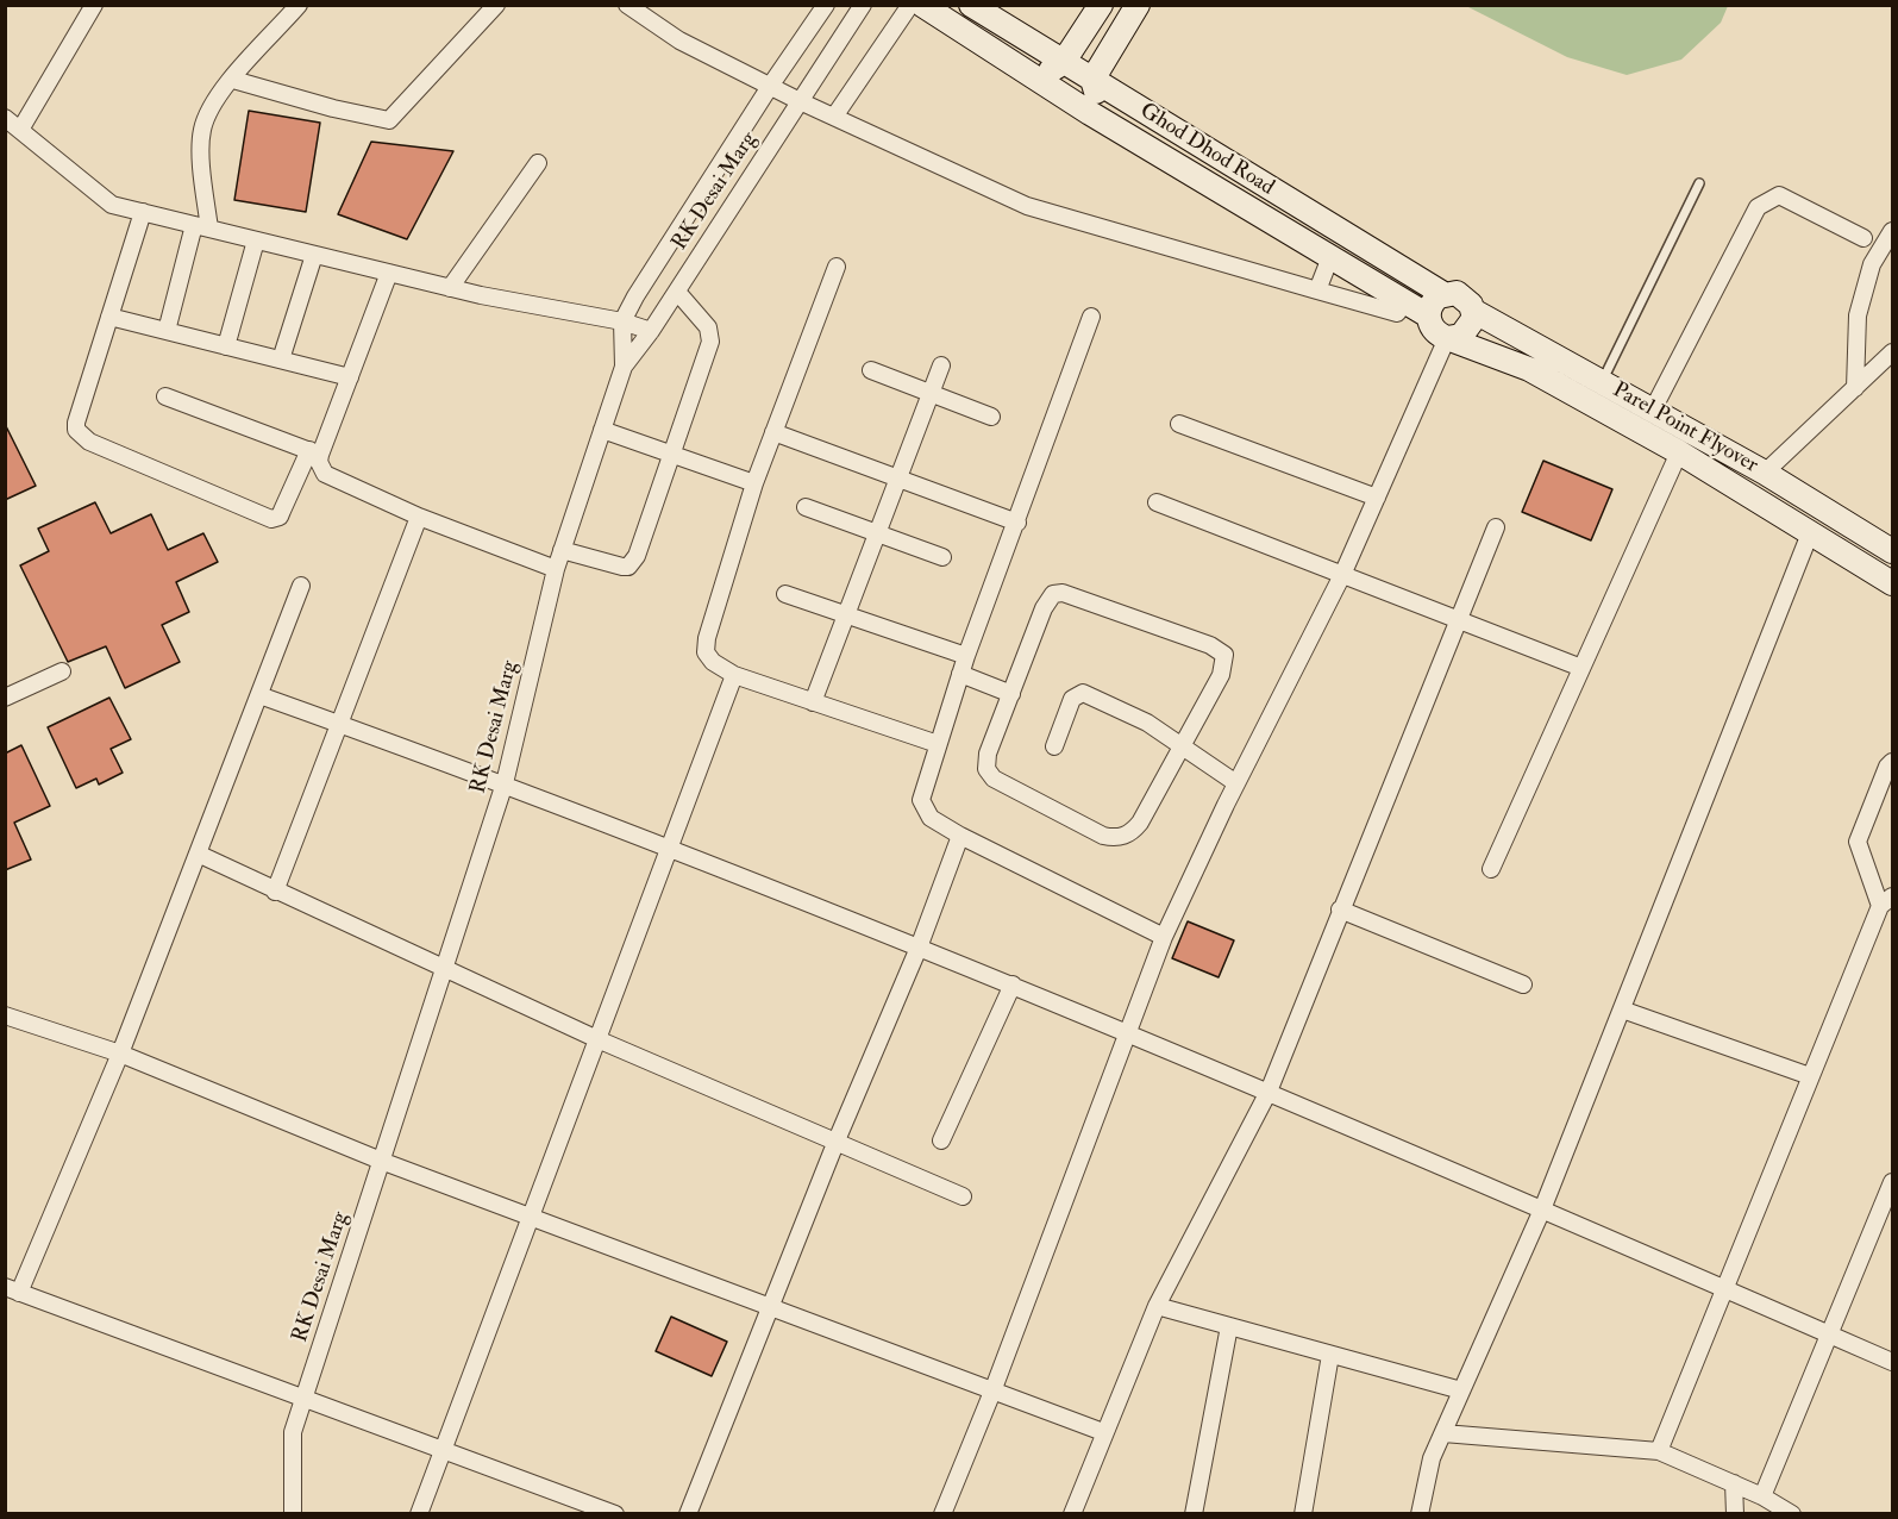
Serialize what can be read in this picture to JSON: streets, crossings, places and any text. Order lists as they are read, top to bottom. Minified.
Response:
{"streets":{"main road":["Ghod Dhod Road","Parel Point Flyover"],"street":["RK Desai Marg"]},"crossings":[["Ghod Dhod Road","Parel Point Flyover"]]}
